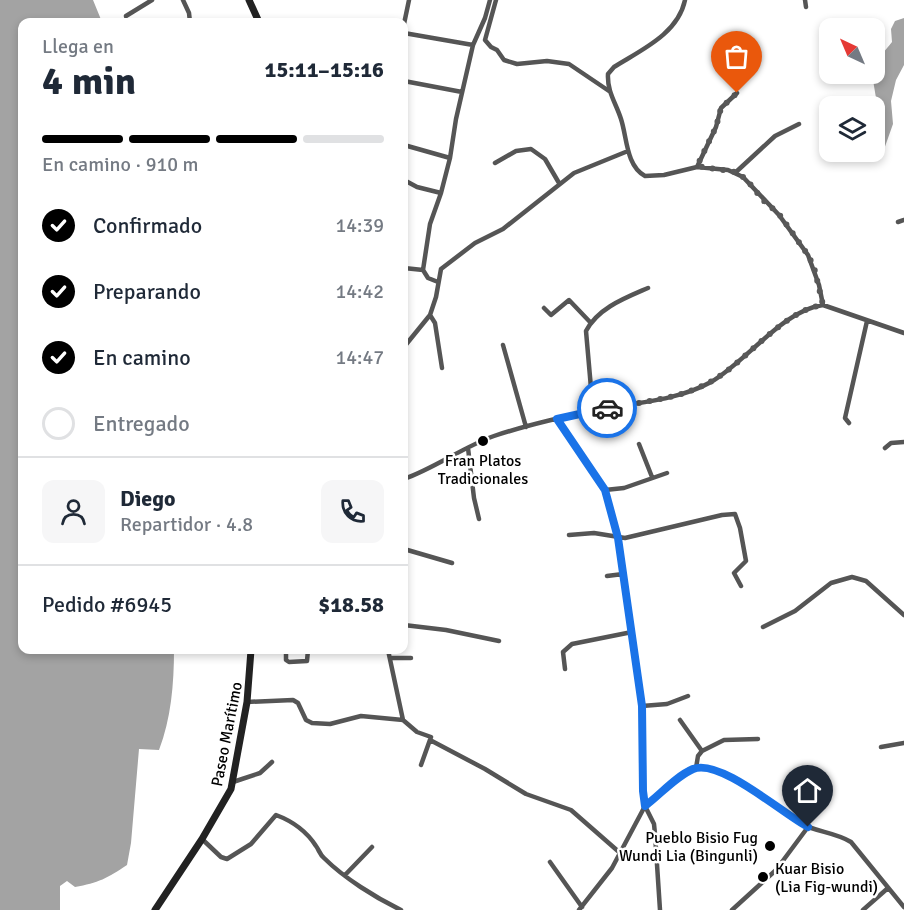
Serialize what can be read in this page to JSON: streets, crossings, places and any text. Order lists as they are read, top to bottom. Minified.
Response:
{"streets":{"main road":["Paseo Marítimo"]},"places":["Fran Platos Tradicionales","Pueblo Bisio Fug Wundi Lia (Bingunli)","Kuar Bisio (Lia Fig-wundi)"],"north":"top left","page":{"heading":["4 min","Llega en","15:11–15:16"],"panel":["Diego","Repartidor · 4.8","Pedido #6945","$18.58"],"bar":"En camino · 910 m","list":[["Confirmado","14:39"],["Preparando","14:42"],["En camino","14:47"],"Entregado"]}}
